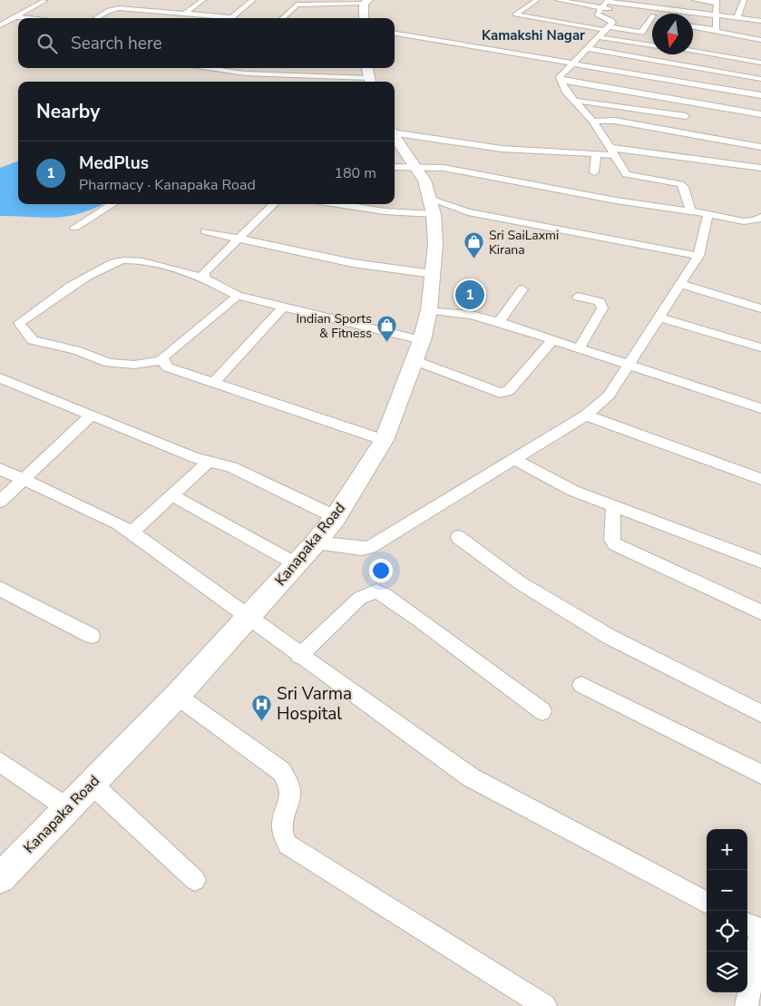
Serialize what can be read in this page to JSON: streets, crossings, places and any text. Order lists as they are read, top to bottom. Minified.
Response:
{"streets":{"street":["Kanapaka Road"]},"districts":["Kamakshi Nagar"],"places":{"shop":["Sri SaiLaxmi Kirana","Indian Sports & Fitness"],"hospital":["Sri Varma Hospital"]},"north":"bottom","page":{"search":"Search here","heading":"Nearby","list":[{"mark":"1","name":"MedPlus","note":"Pharmacy · Kanapaka Road","value":"180 m"}],"pins":"1","map_buttons":["+","−"]}}
